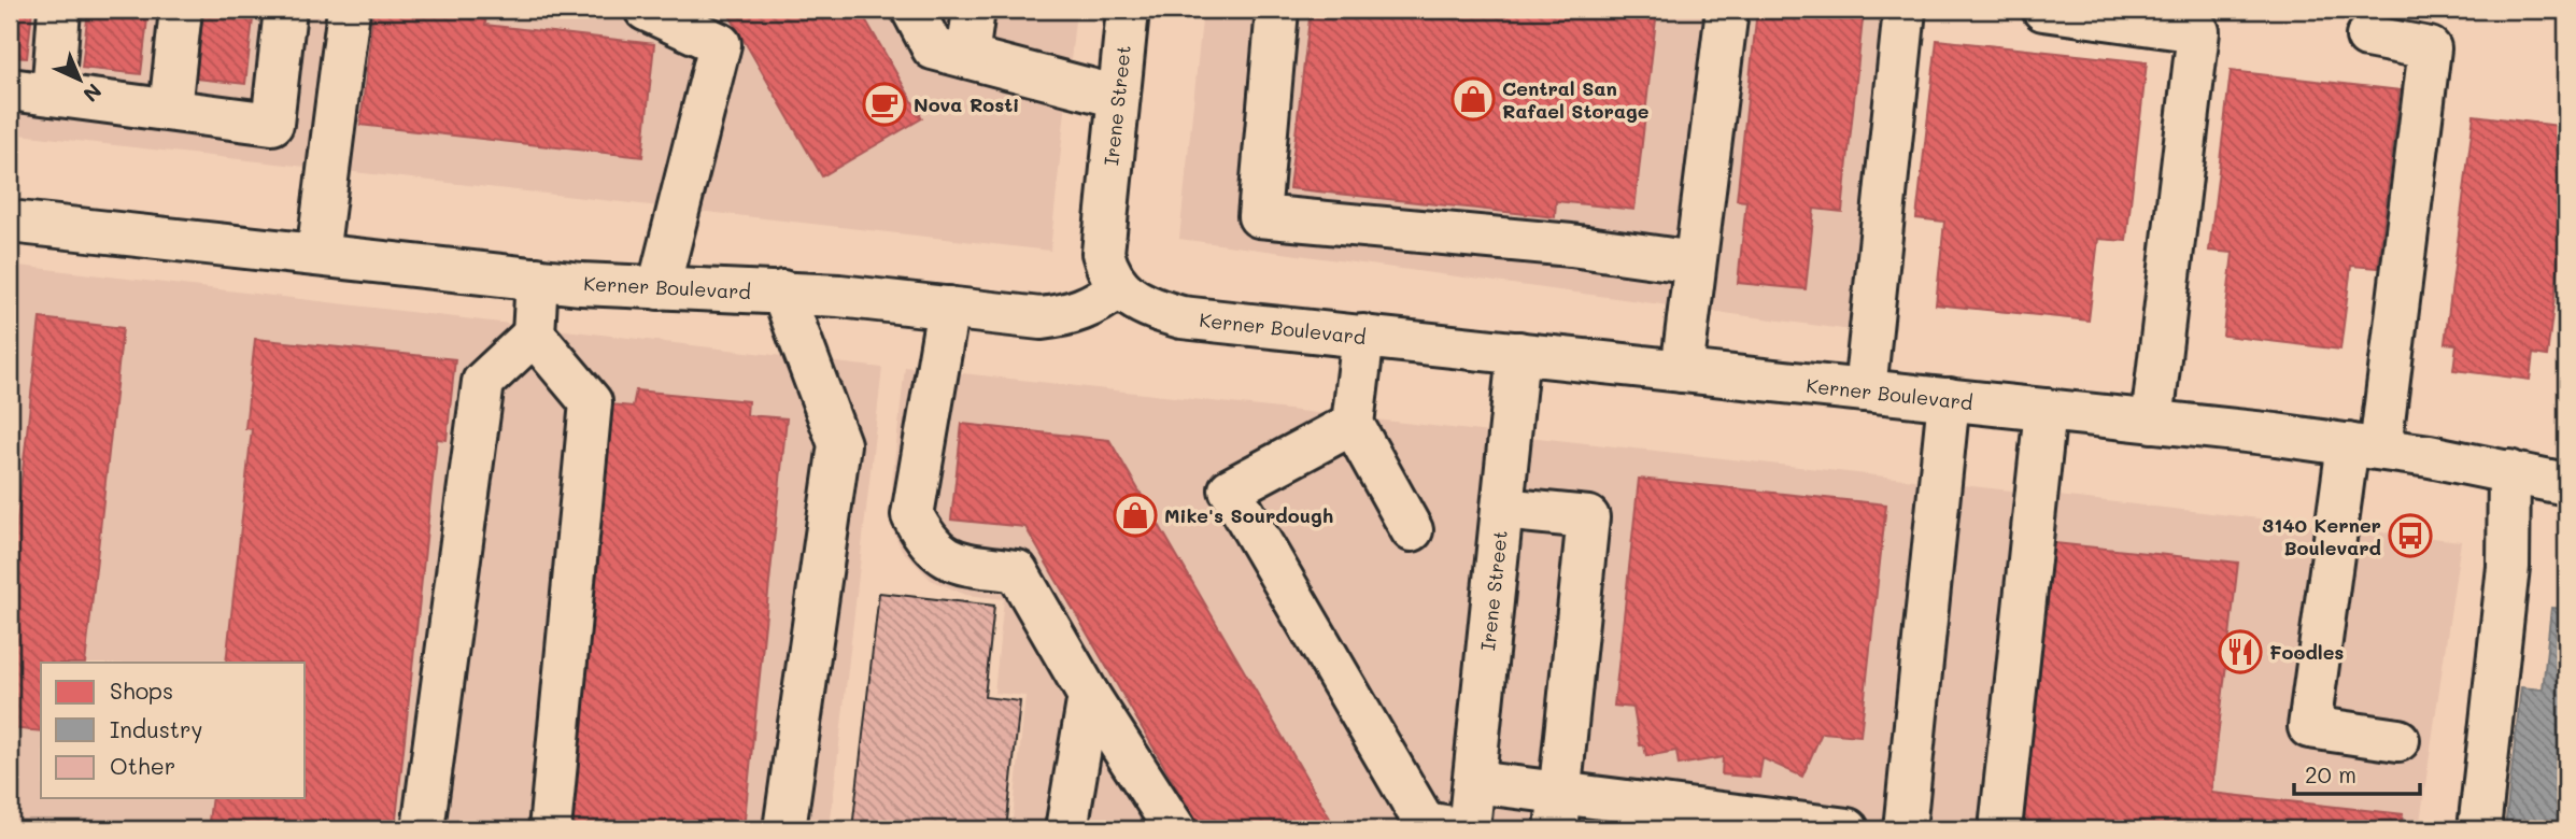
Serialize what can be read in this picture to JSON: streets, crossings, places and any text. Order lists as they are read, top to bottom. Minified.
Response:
{"streets":{"street":["Irene Street","Kerner Boulevard"]},"crossings":[["Irene Street","Kerner Boulevard"]],"places":{"shop":["Central San Rafael Storage","Mike's Sourdough"],"cafe":["Nova Rosti"],"bus stop":["3140 Kerner Boulevard"],"restaurant":["Foodles"]},"legend":["Shops","Industry","Other"],"scale_bar":"20 m","north":"bottom right"}
